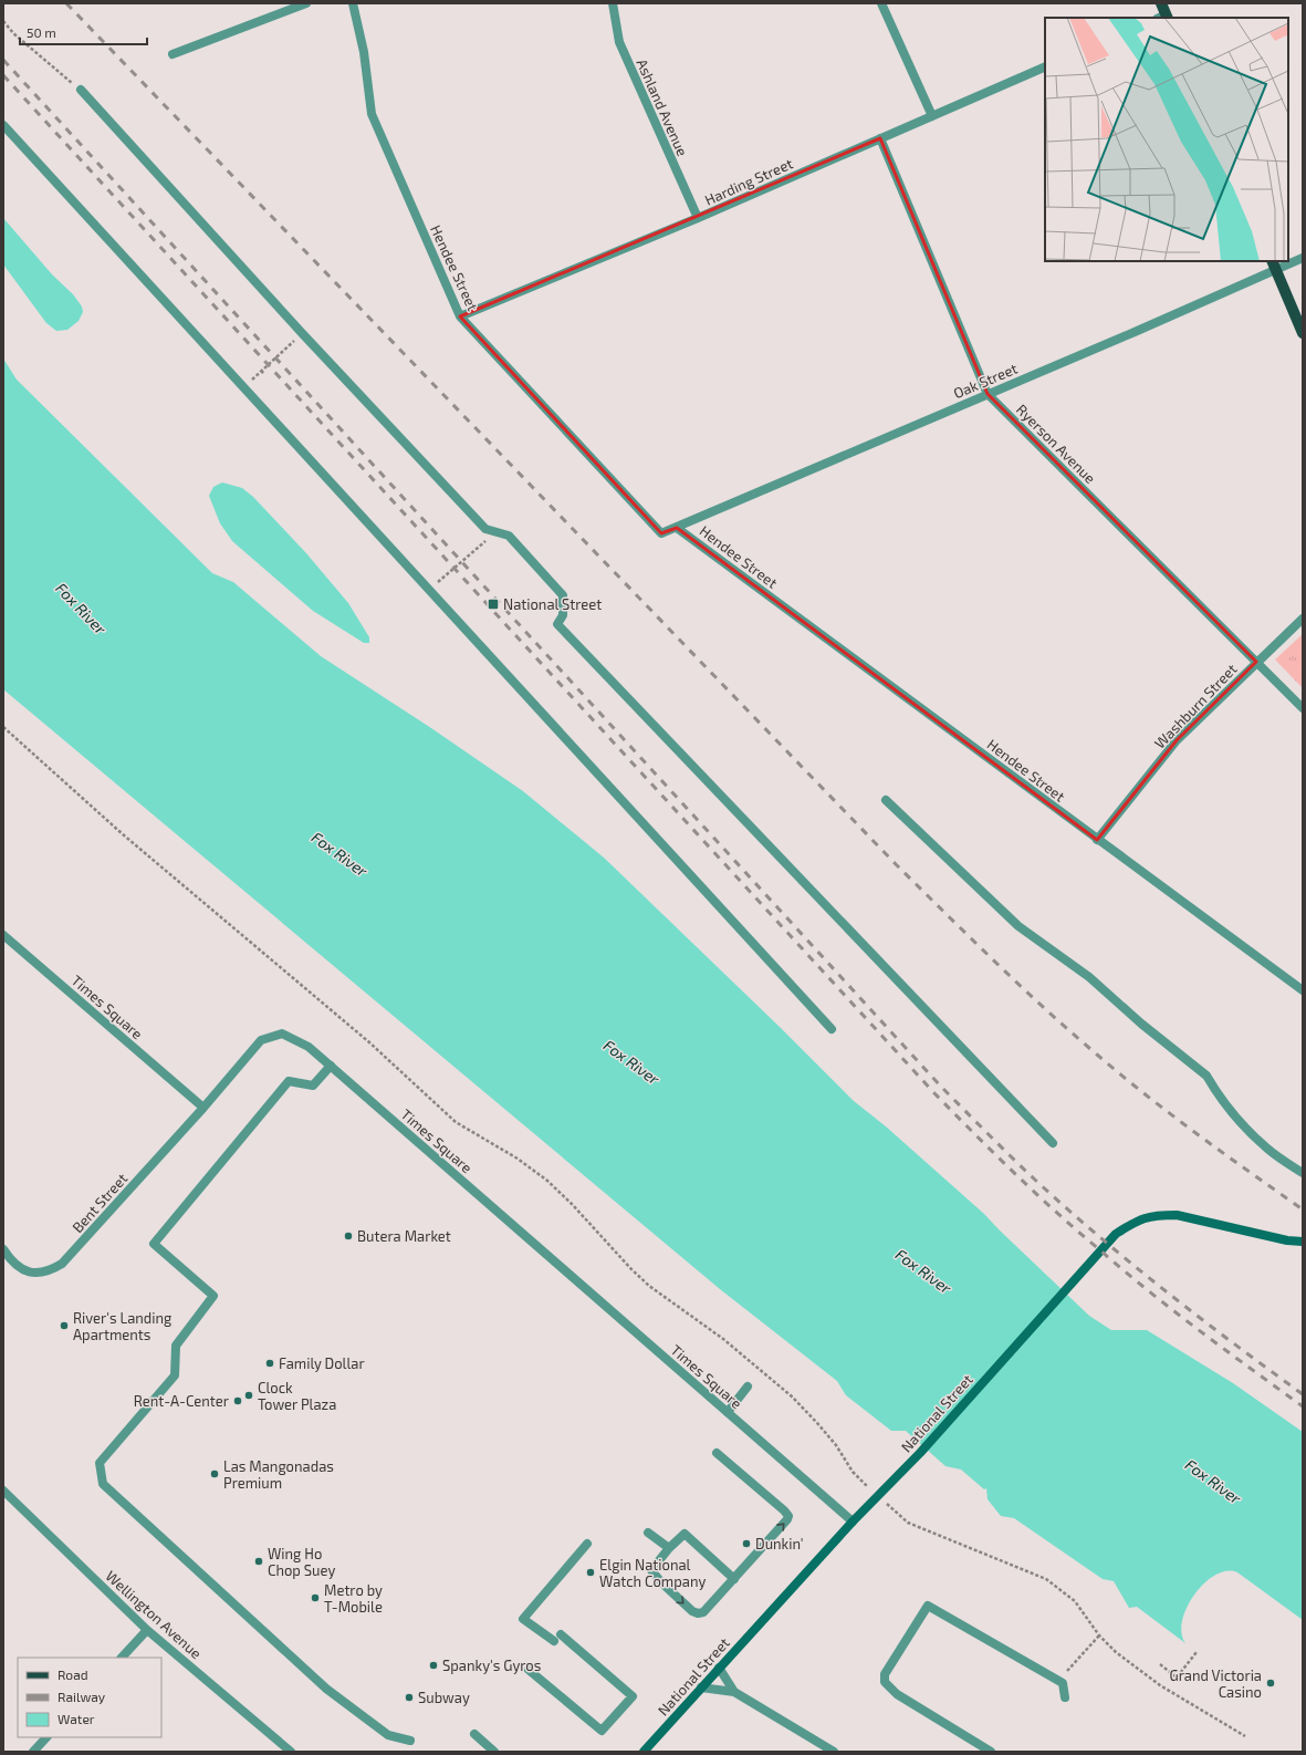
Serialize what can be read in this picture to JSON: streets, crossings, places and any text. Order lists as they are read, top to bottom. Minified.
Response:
{"streets":{"street":["Ashland Avenue","Harding Street","Hendee Street","Oak Street","Ryerson Avenue","Washburn Street","Times Square","Bent Street","National Street","Wellington Avenue"]},"crossings":[["Ashland Avenue","Harding Street"],["Harding Street","Hendee Street"],["Harding Street","Ryerson Avenue"],["Hendee Street","Oak Street"],["Hendee Street","Washburn Street"],["Oak Street","Ryerson Avenue"],["Ryerson Avenue","Washburn Street"],["Times Square","Bent Street"],["Times Square","National Street"]],"water":["Fox River"],"places":{"transit":["National Street"],"other":["Butera Market","River's Landing Apartments","Family Dollar","Clock Tower Plaza","Rent-A-Center","Las Mangonadas Premium","Dunkin'","Wing Ho Chop Suey","Elgin National Watch Company","Metro by T-Mobile","Spanky's Gyros","Grand Victoria Casino","Subway"]},"legend":["Road","Railway","Water"],"scale_bar":"50 m"}
